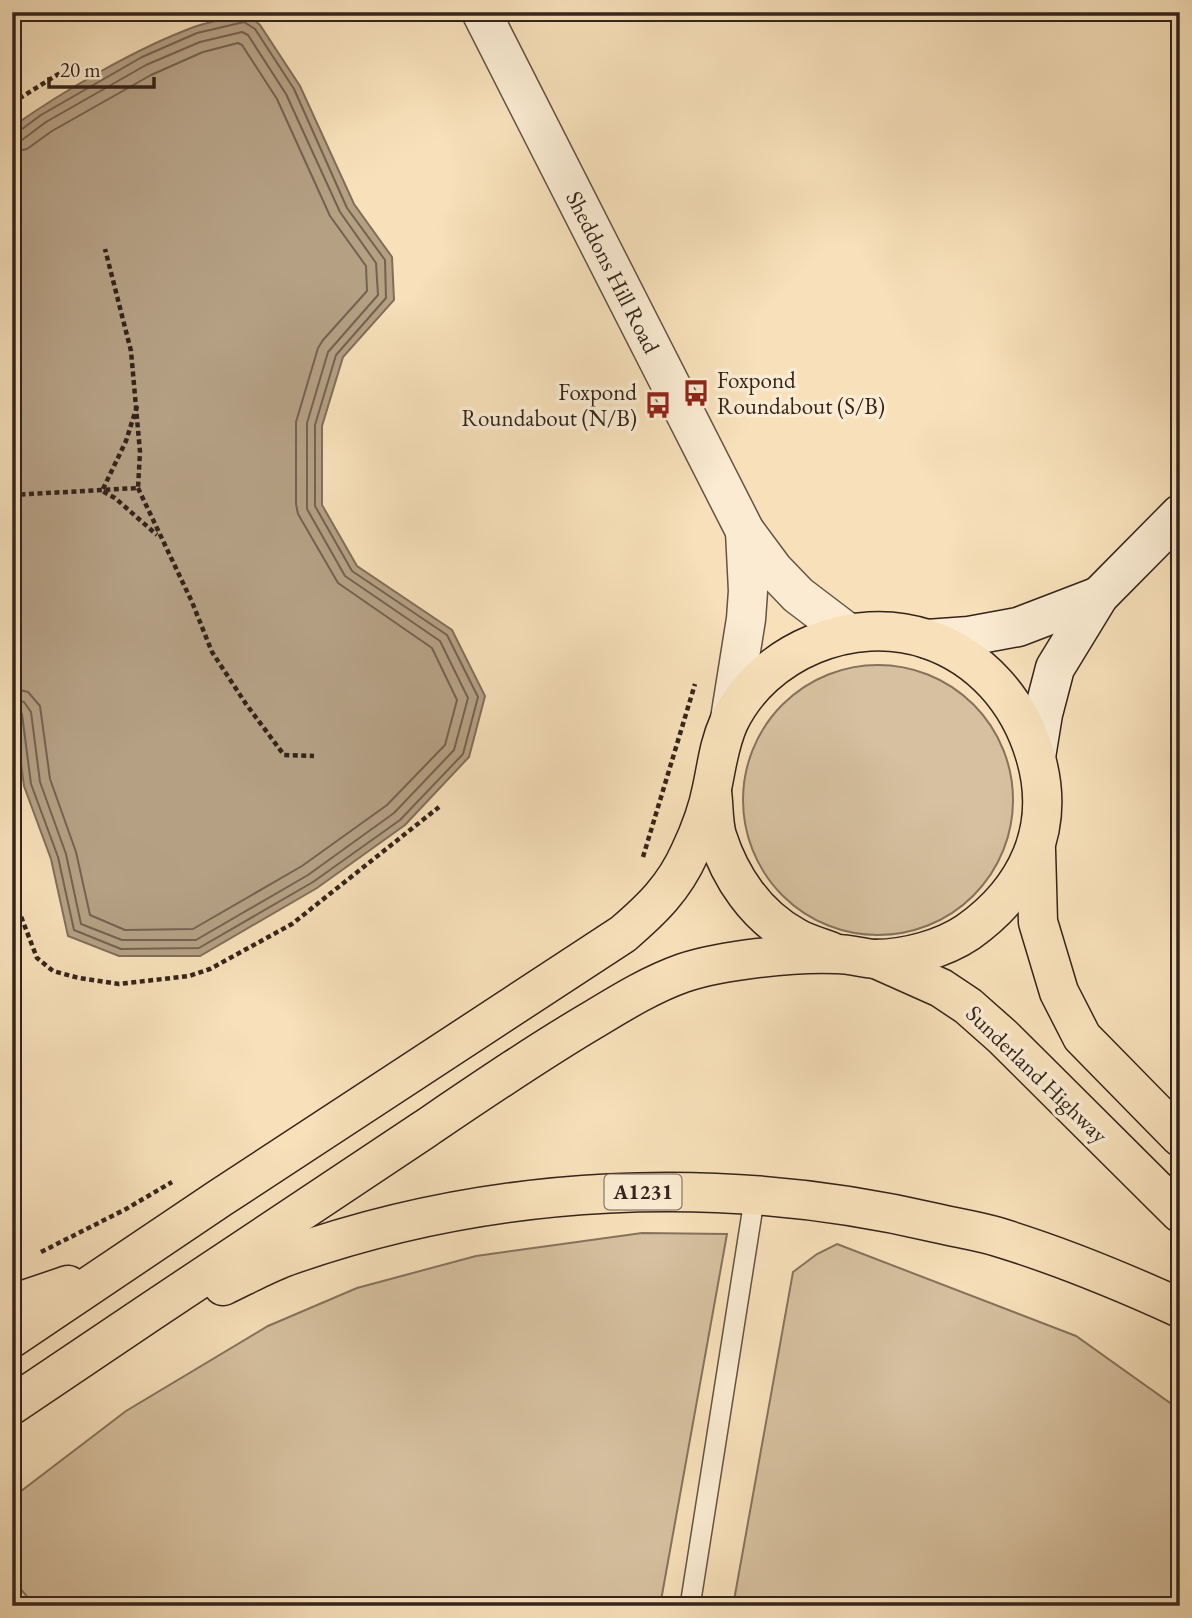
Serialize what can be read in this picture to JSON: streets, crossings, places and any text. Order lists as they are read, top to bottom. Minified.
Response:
{"streets":{"highway":["Sunderland Highway","A1231"],"street":["Sheddons Hill Road"]},"places":{"bus stop":["Foxpond Roundabout (S/B)","Foxpond Roundabout (N/B)"]},"scale_bar":"20 m"}
